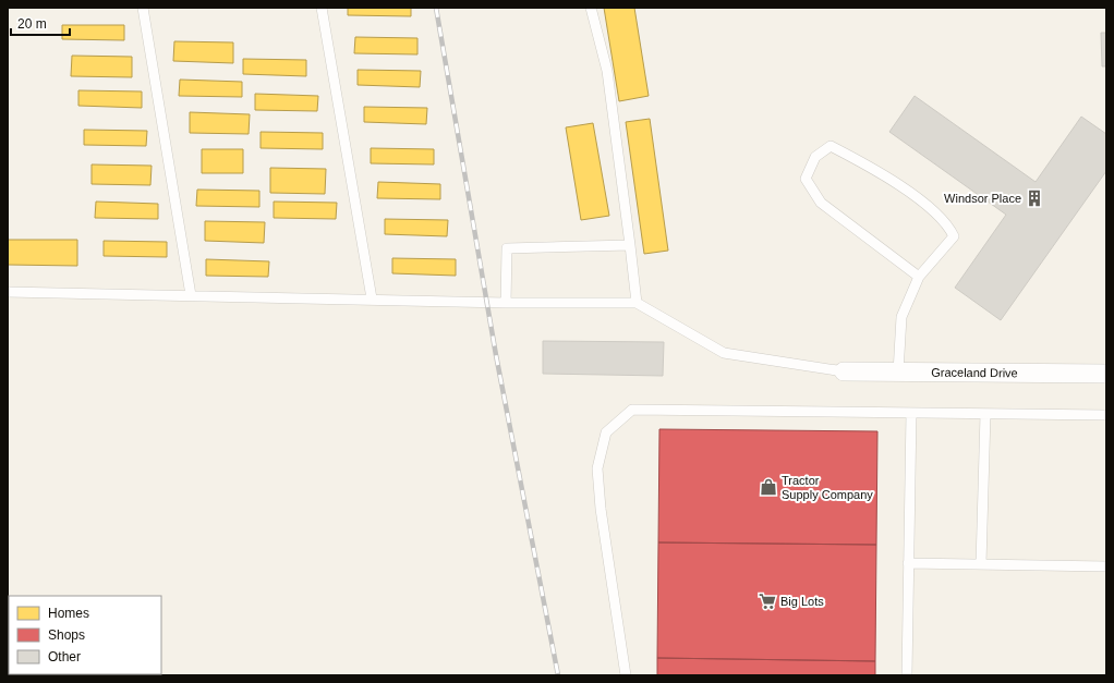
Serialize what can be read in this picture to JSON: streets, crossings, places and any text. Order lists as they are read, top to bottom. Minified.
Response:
{"streets":{"street":["Graceland Drive"]},"places":{"building":["Windsor Place"],"shop":["Tractor Supply Company"],"supermarket":["Big Lots"]},"legend":["Homes","Shops","Other"],"scale_bar":"20 m"}
